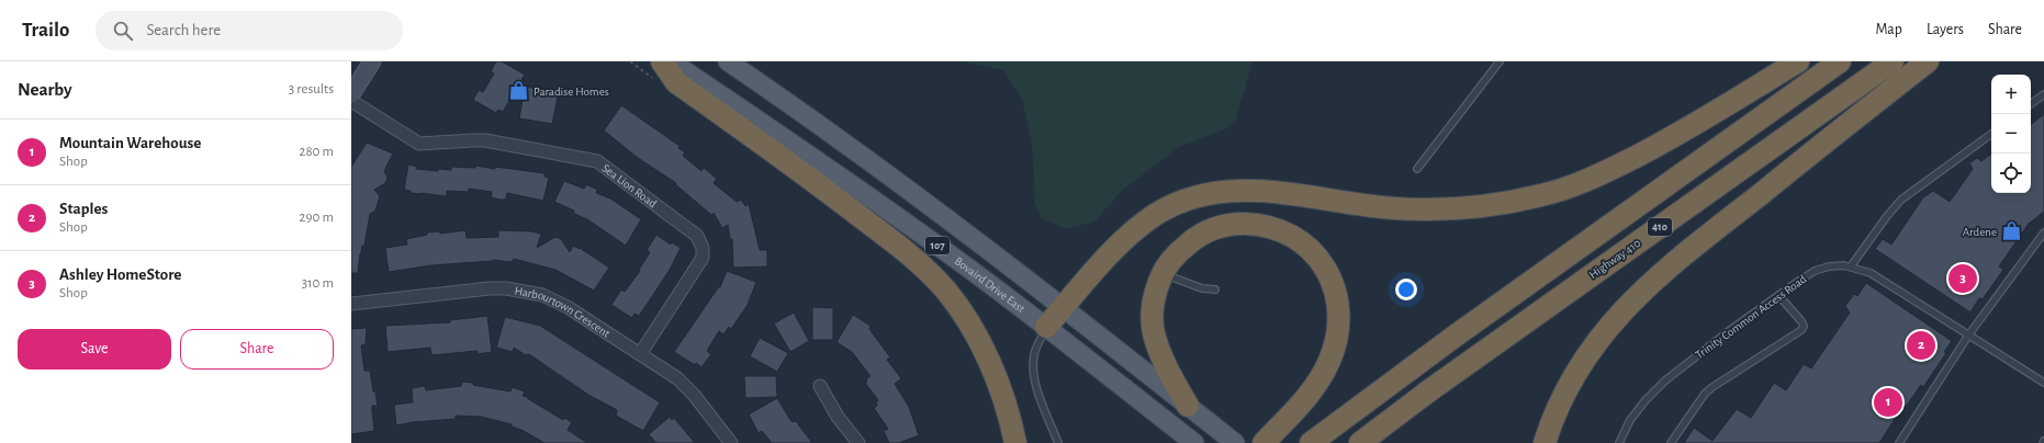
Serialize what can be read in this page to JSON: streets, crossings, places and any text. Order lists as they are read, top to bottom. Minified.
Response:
{"streets":{"highway":["410","Highway 410"],"main road":["107","Bovaird Drive East"],"street":["Sea Lion Road","Harbourtown Crescent"],"lane":["Trinity Common Access Road"]},"crossings":[["Sea Lion Road","Harbourtown Crescent"]],"places":{"shop":["Paradise Homes","Ardene"]},"page":{"header":"Trailo","search":"Search here","nav":["Map","Layers","Share"],"heading":["Nearby","3 results"],"map_buttons":["+","−"],"list":[{"mark":"1","name":"Mountain Warehouse","note":"Shop","value":"280 m"},{"mark":"2","name":"Staples","note":"Shop","value":"290 m"},{"mark":"3","name":"Ashley HomeStore","note":"Shop","value":"310 m"}],"pins":["3","2","1"],"buttons":["Save","Share"]}}
